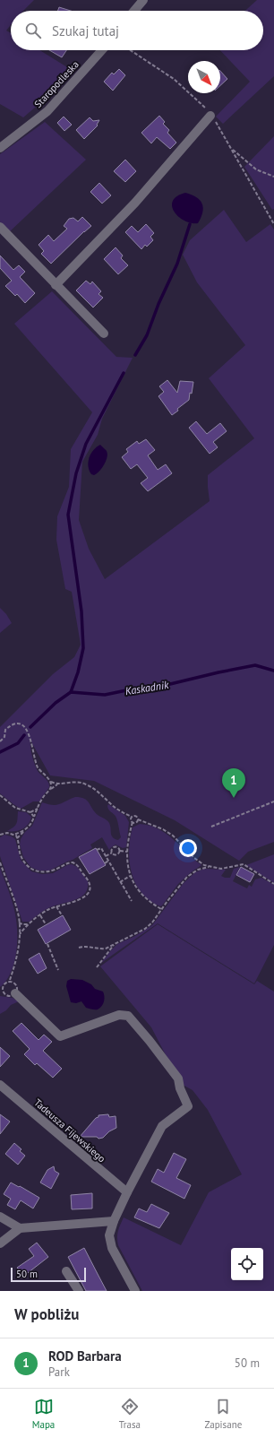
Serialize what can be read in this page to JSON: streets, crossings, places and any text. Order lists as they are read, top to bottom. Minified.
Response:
{"streets":{"street":["Staropodleska","Tadeusza Fijewskiego"]},"water":["Kaskadnik"],"scale_bar":"50 m","north":"bottom right","page":{"search":"Szukaj tutaj","pins":"1","scale":"50 m","heading":"W pobliżu","list":[{"mark":"1","name":"ROD Barbara","note":"Park","value":"50 m"}],"nav":["Mapa","Trasa","Zapisane"]}}
